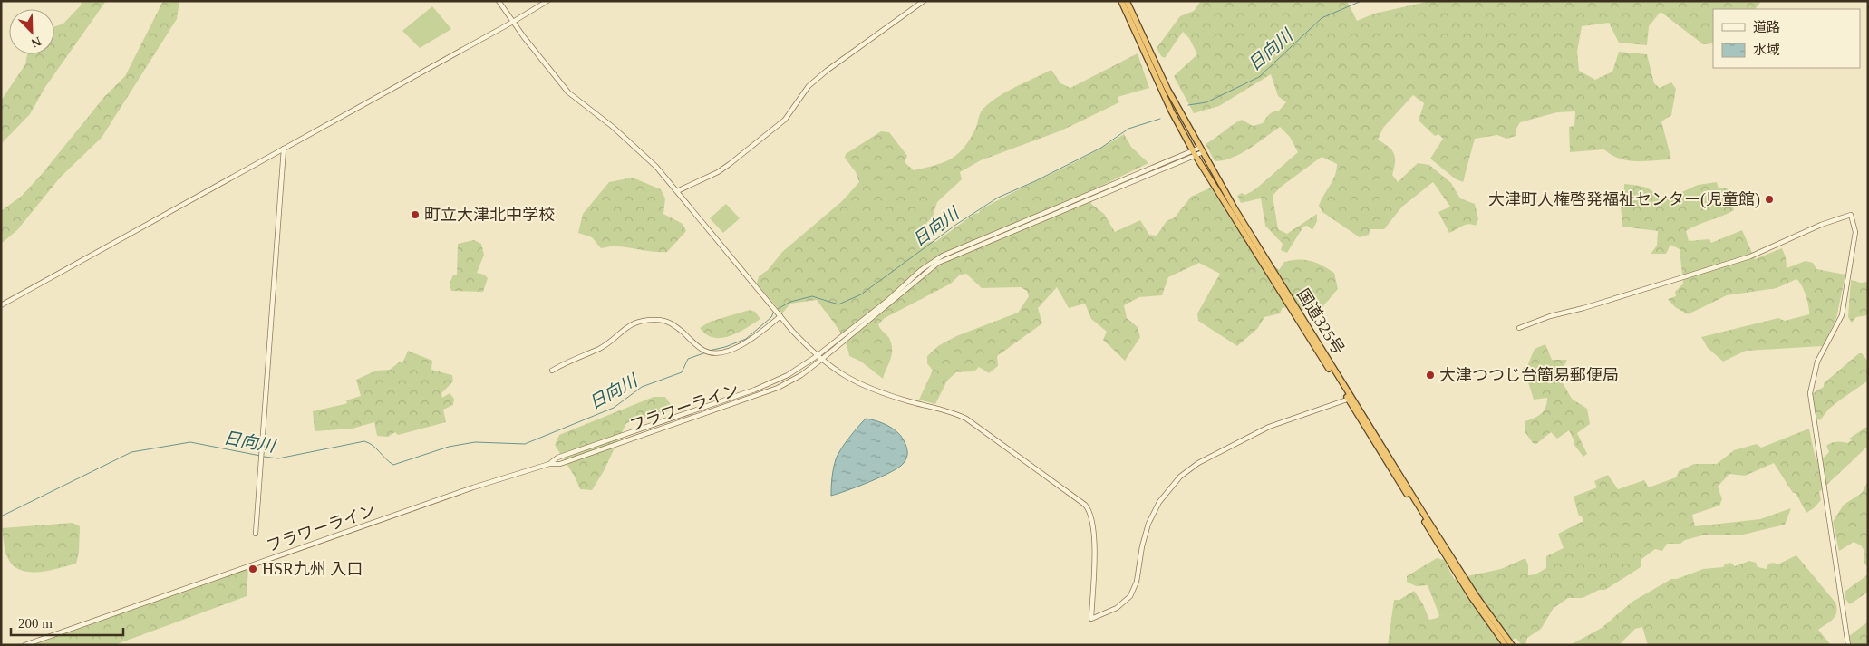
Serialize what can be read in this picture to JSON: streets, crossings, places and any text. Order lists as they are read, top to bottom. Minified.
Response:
{"streets":{"highway":["国道325号"],"street":["フラワーライン"]},"crossings":[["国道325号","フラワーライン"]],"water":["日向川"],"places":["大津町人権啓発福祉センター(児童館)","町立大津北中学校","大津つつじ台簡易郵便局","HSR九州 入口"],"legend":["道路","水域"],"scale_bar":"200 m","north":"bottom right"}
